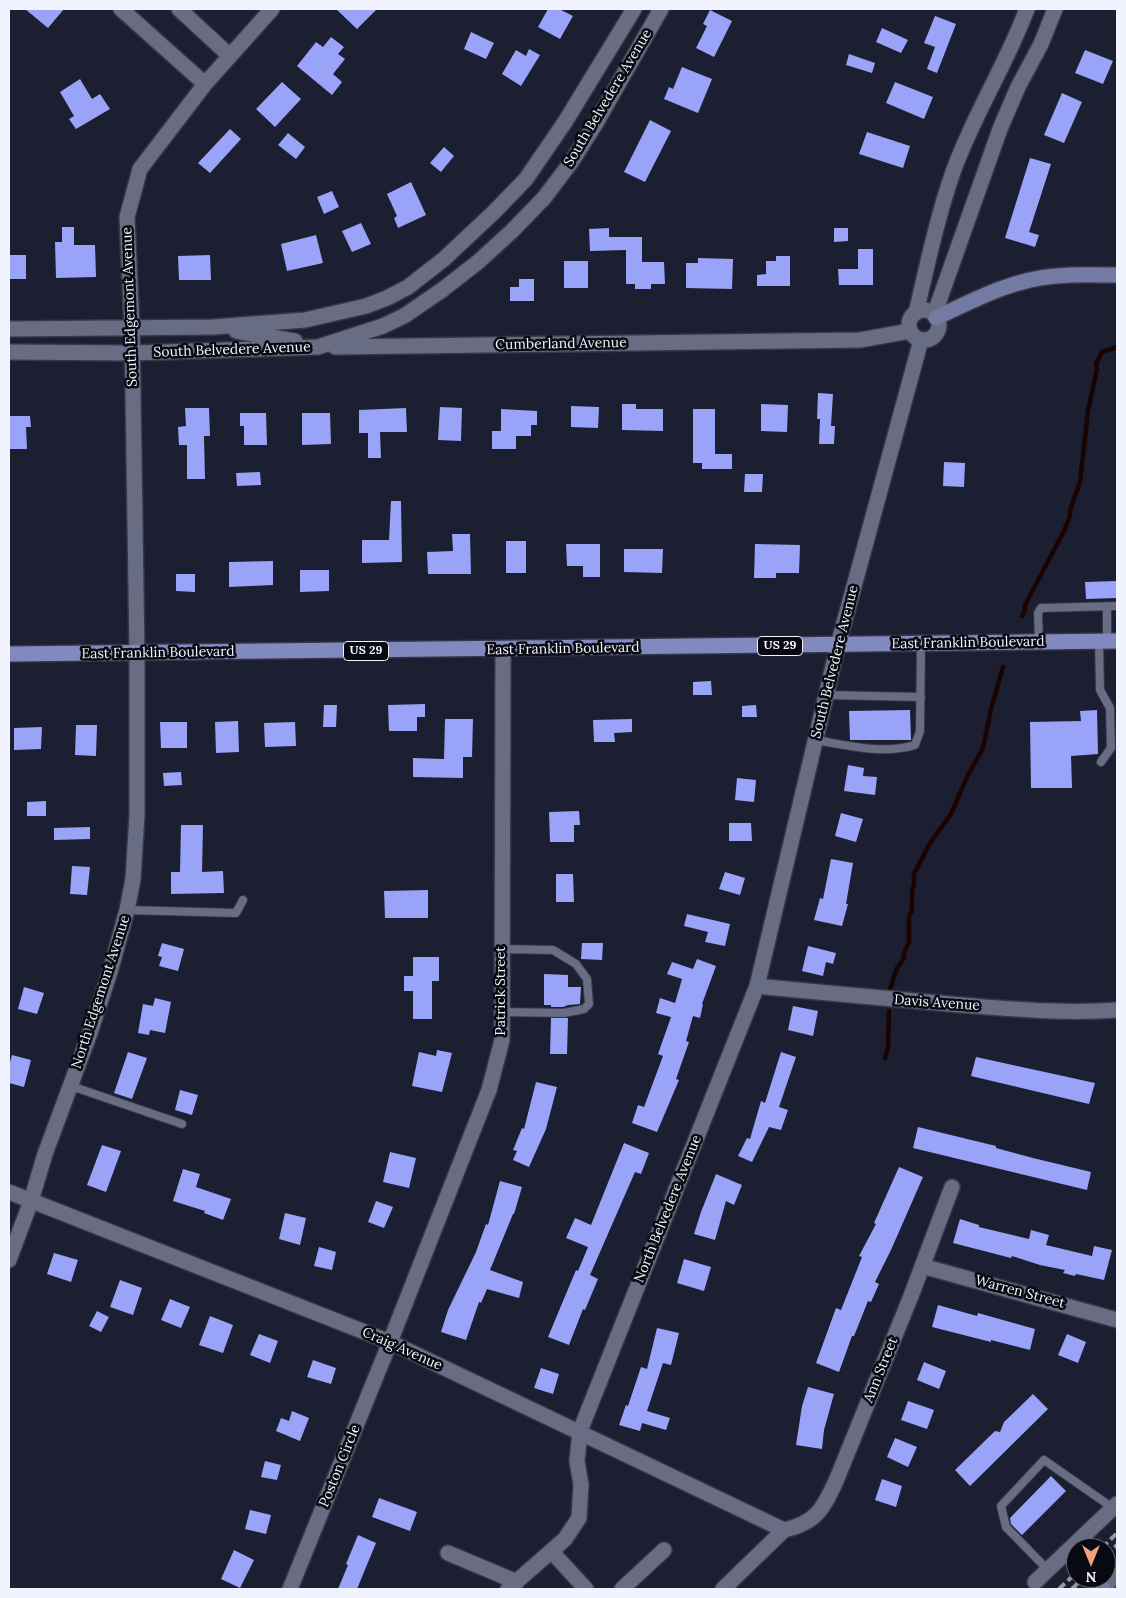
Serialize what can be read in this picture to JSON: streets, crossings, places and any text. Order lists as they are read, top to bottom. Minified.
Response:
{"streets":{"main road":["East Franklin Boulevard","US 29"],"street":["South Belvedere Avenue","South Edgemont Avenue","Cumberland Avenue","Patrick Street","North Edgemont Avenue","Davis Avenue","North Belvedere Avenue","Warren Street","Craig Avenue","Ann Street","Poston Circle"]},"crossings":[["South Belvedere Avenue","South Edgemont Avenue"],["South Belvedere Avenue","Cumberland Avenue"],["South Belvedere Avenue","East Franklin Boulevard"],["South Belvedere Avenue","Davis Avenue"],["South Belvedere Avenue","North Belvedere Avenue"],["South Edgemont Avenue","East Franklin Boulevard"],["South Edgemont Avenue","North Edgemont Avenue"],["East Franklin Boulevard","Patrick Street"],["East Franklin Boulevard","North Edgemont Avenue"],["Patrick Street","Craig Avenue"],["Patrick Street","Poston Circle"],["North Edgemont Avenue","Craig Avenue"],["Davis Avenue","North Belvedere Avenue"],["North Belvedere Avenue","Craig Avenue"],["Warren Street","Ann Street"],["Craig Avenue","Ann Street"],["Craig Avenue","Poston Circle"]],"north":"bottom"}
